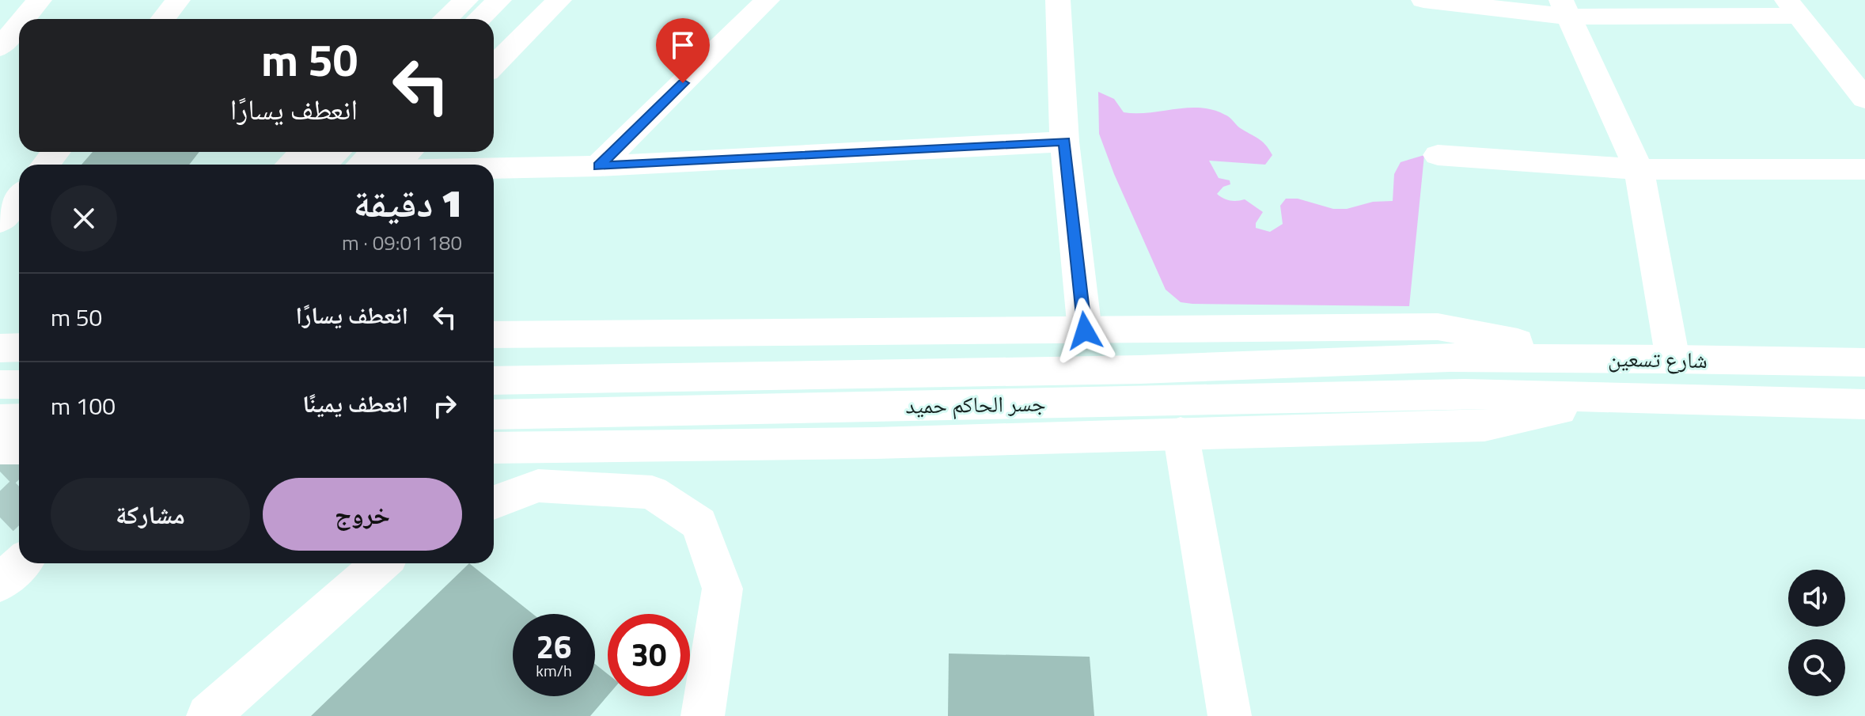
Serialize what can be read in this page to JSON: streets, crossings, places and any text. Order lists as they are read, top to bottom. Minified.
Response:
{"streets":{"main road":["شارع تسعين","جسر الحاكم حميد"]},"crossings":[["شارع تسعين","جسر الحاكم حميد"]],"page":{"turn":["50 m","انعطف يسارًا"],"heading":["1 دقيقة","180 m · 09:01"],"list":[{"name":"انعطف يسارًا","value":"50 m"},{"name":"انعطف يمينًا","value":"100 m"}],"buttons":["خروج","مشاركة"],"speed":"26 km/h","limit":"30"}}
